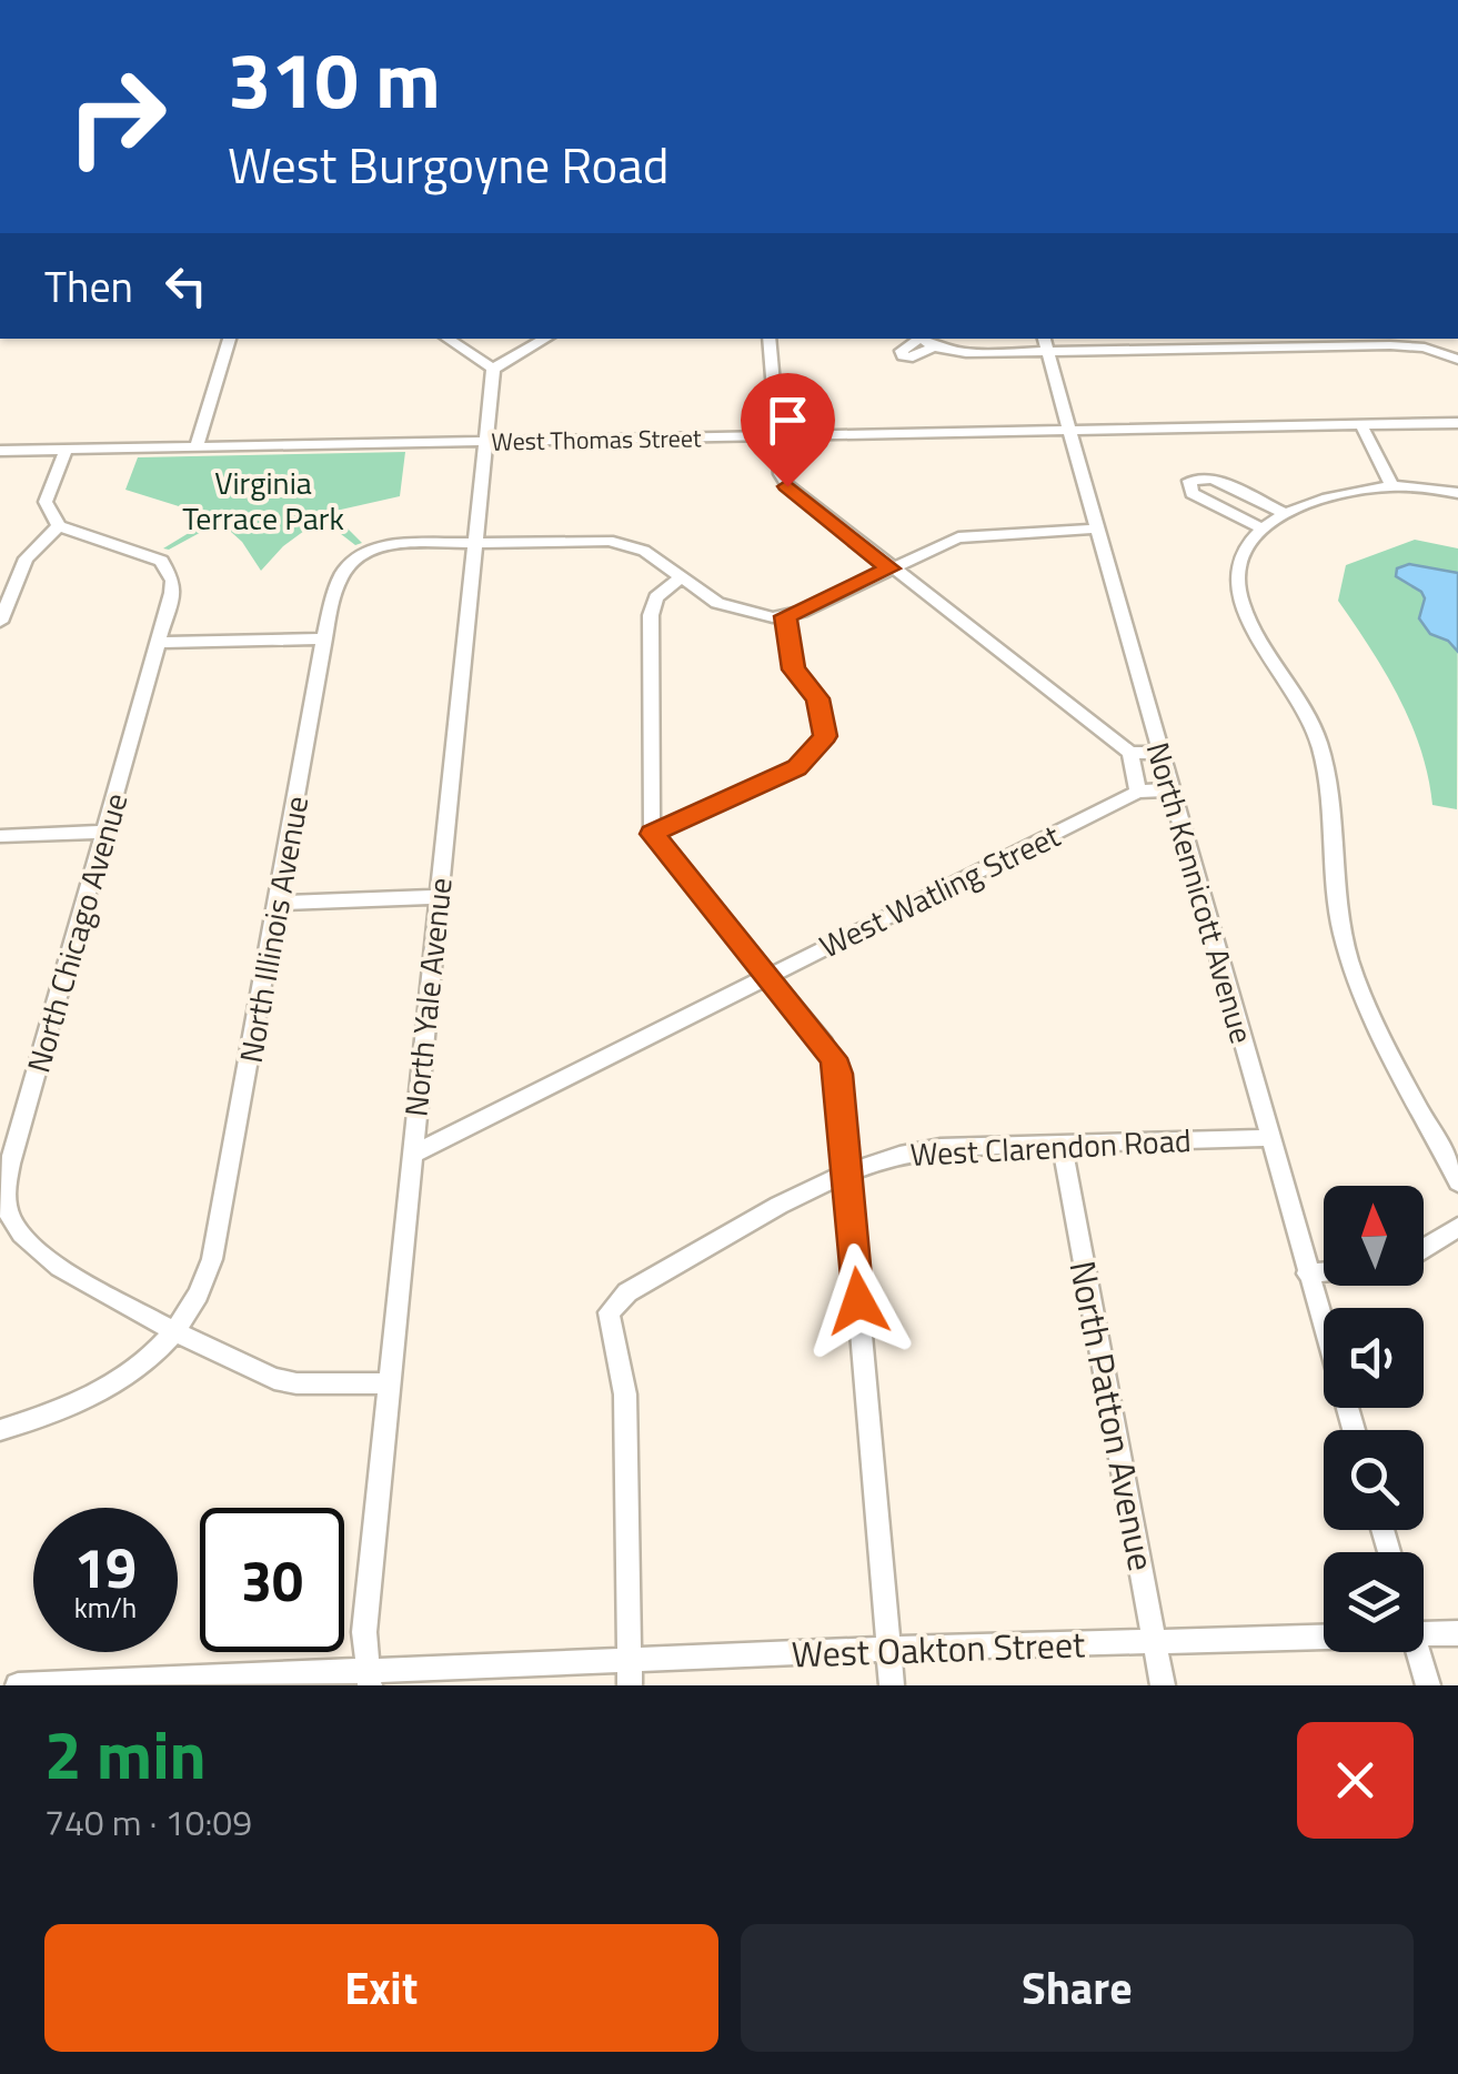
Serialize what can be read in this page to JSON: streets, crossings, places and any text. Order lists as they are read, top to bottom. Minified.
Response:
{"streets":{"street":["West Thomas Street","West Watling Street","North Kennicott Avenue","North Illinois Avenue","North Chicago Avenue","North Yale Avenue","West Clarendon Road","North Patton Avenue","West Oakton Street"]},"crossings":[["West Thomas Street","North Kennicott Avenue"],["West Thomas Street","North Yale Avenue"],["West Watling Street","North Kennicott Avenue"],["West Watling Street","North Yale Avenue"],["North Kennicott Avenue","West Clarendon Road"],["North Illinois Avenue","North Chicago Avenue"],["North Illinois Avenue","North Yale Avenue"],["North Yale Avenue","West Oakton Street"],["West Clarendon Road","North Patton Avenue"],["West Clarendon Road","West Oakton Street"],["North Patton Avenue","West Oakton Street"]],"parks":["Virginia Terrace Park"],"north":"top","page":{"turn":["310 m","West Burgoyne Road"],"then":"Then","speed":"19 km/h","limit":"30","heading":["2 min","740 m · 10:09"],"buttons":["Exit","Share"]}}
